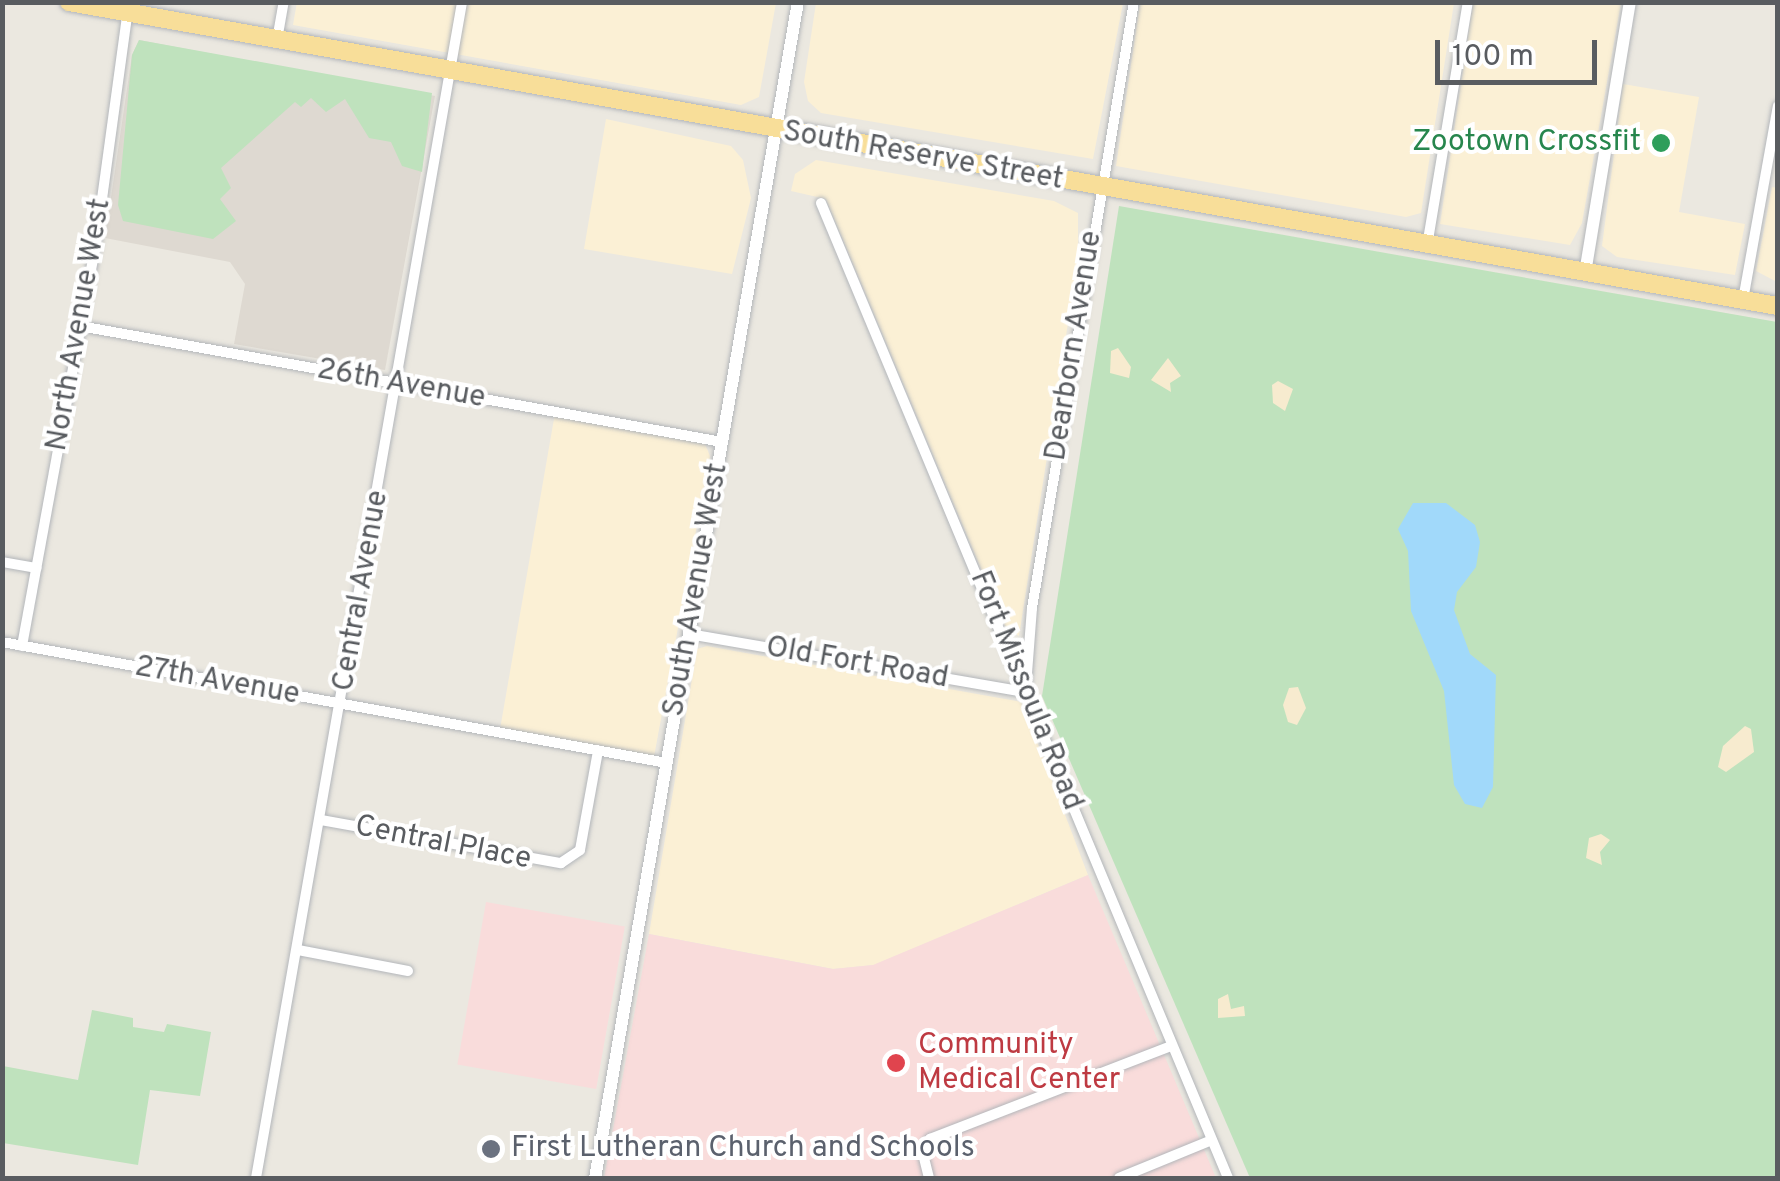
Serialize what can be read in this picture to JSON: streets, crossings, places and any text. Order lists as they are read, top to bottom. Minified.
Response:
{"streets":{"highway":["South Reserve Street"],"street":["North Avenue West","Dearborn Avenue","26th Avenue","South Avenue West","Central Avenue","Old Fort Road","27th Avenue","Fort Missoula Road","Central Place"]},"crossings":[["South Reserve Street","North Avenue West"],["South Reserve Street","Dearborn Avenue"],["South Reserve Street","South Avenue West"],["South Reserve Street","Central Avenue"],["North Avenue West","26th Avenue"],["North Avenue West","27th Avenue"],["Dearborn Avenue","Old Fort Road"],["Dearborn Avenue","Fort Missoula Road"],["26th Avenue","South Avenue West"],["26th Avenue","Central Avenue"],["South Avenue West","Old Fort Road"],["South Avenue West","27th Avenue"],["Central Avenue","27th Avenue"],["Central Avenue","Central Place"],["Old Fort Road","Fort Missoula Road"],["27th Avenue","Central Place"]],"places":["Zootown Crossfit","Community Medical Center","First Lutheran Church and Schools"],"scale_bar":"100 m"}
